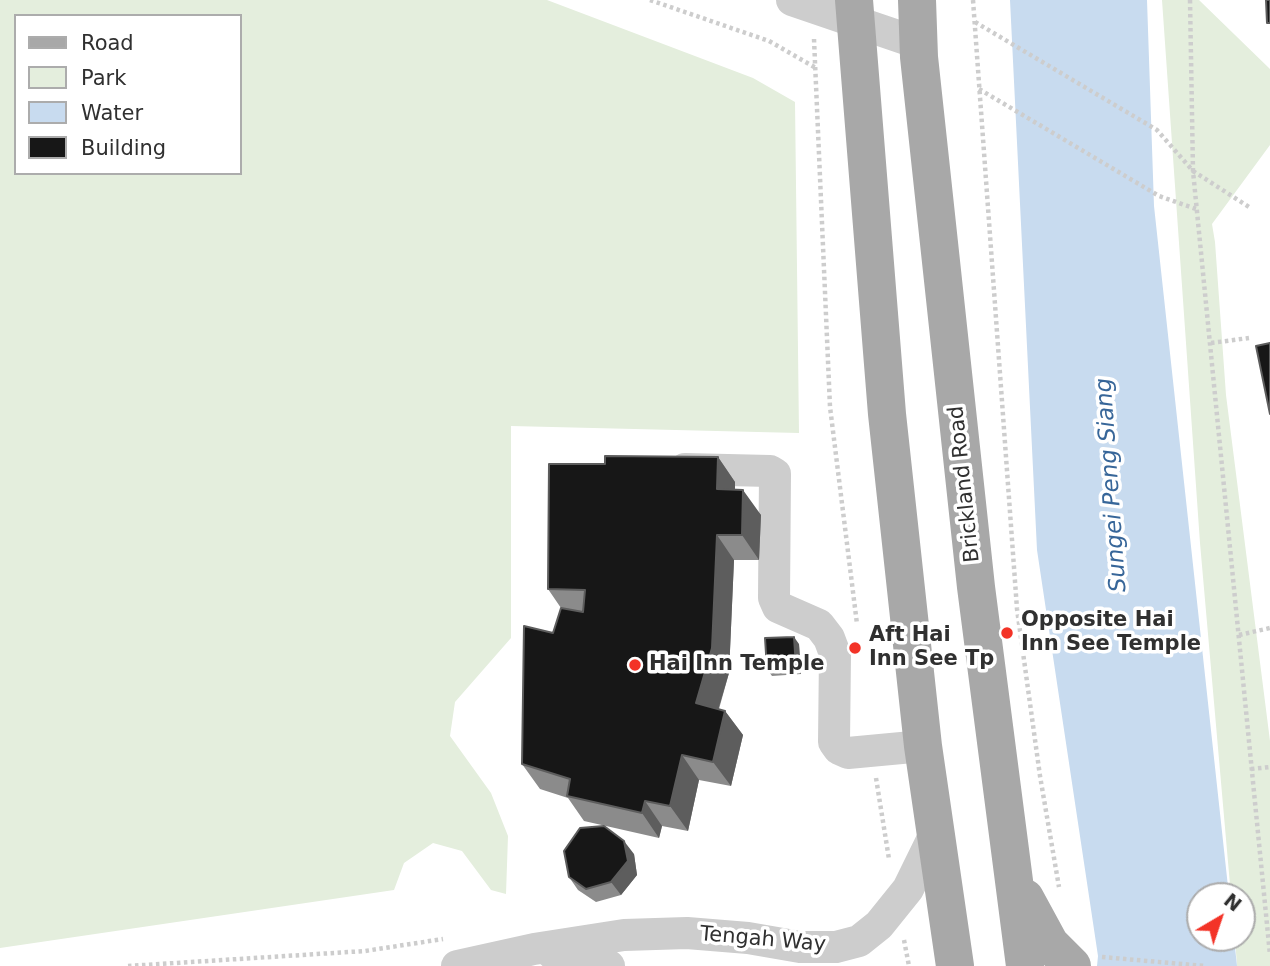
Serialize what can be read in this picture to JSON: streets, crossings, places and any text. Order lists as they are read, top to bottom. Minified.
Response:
{"streets":{"main road":["Brickland Road"],"street":["Tengah Way"]},"water":["Sungei Peng Siang"],"places":["Opposite Hai Inn See Temple","Aft Hai Inn See Tp","Hai Inn Temple"],"legend":["Road","Park","Water","Building"],"north":"top right"}
